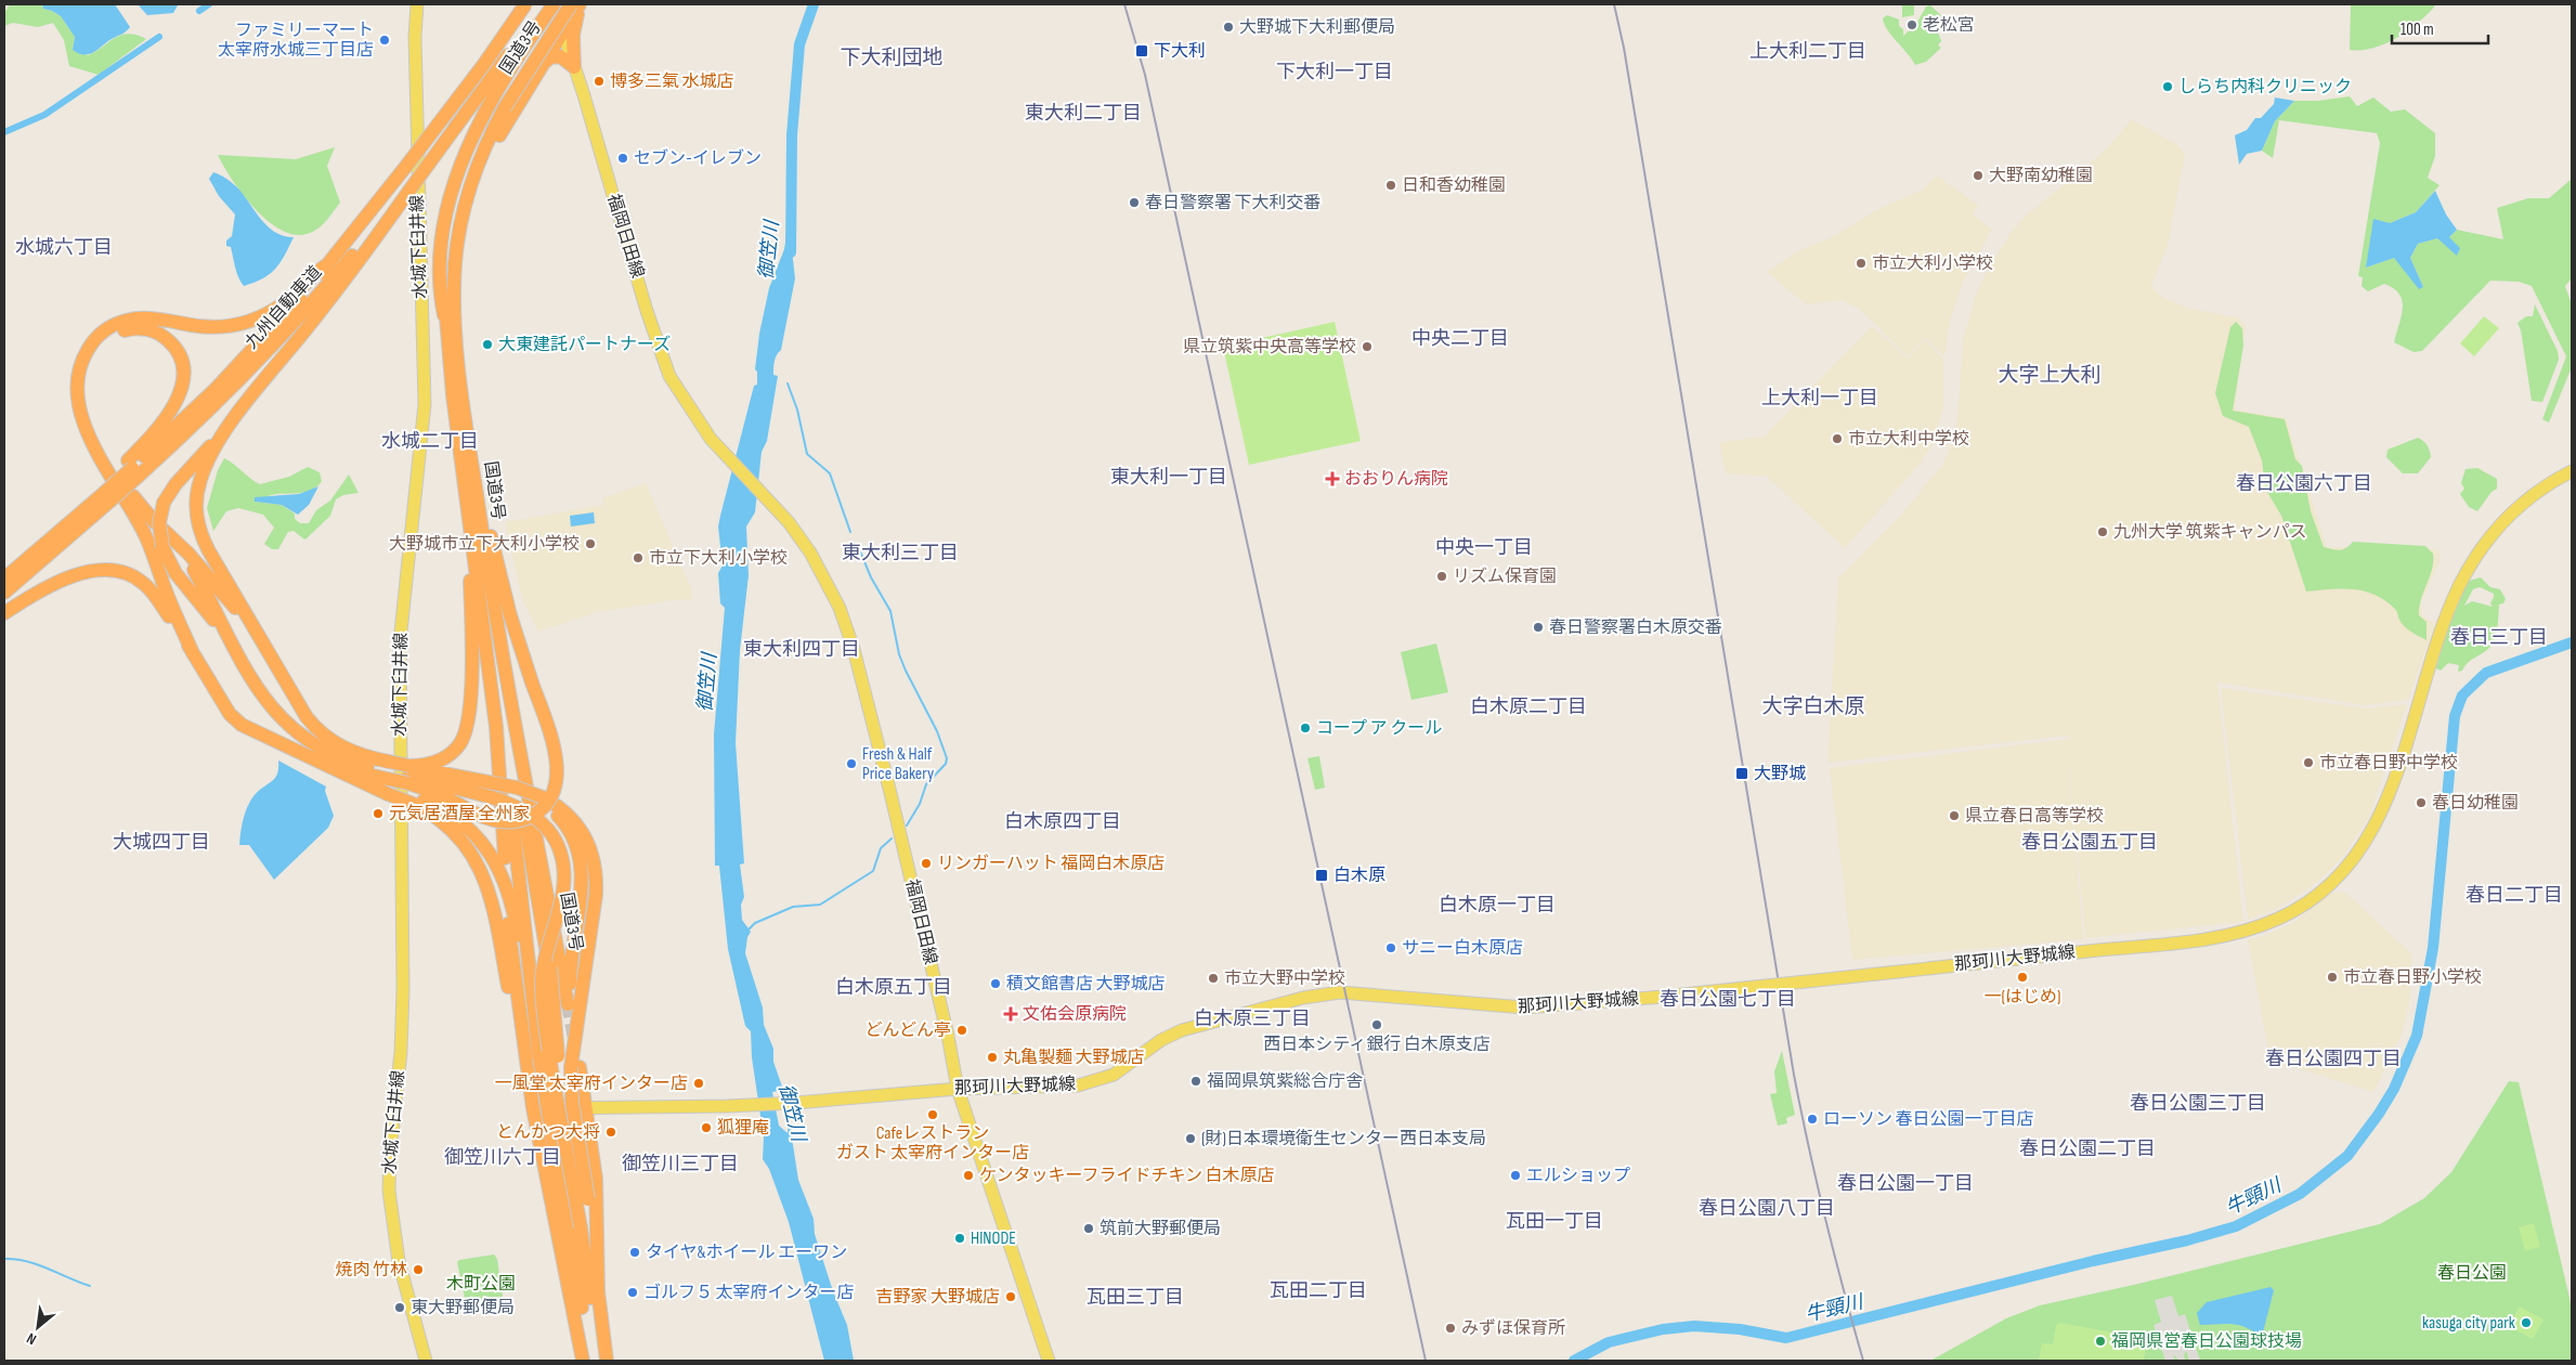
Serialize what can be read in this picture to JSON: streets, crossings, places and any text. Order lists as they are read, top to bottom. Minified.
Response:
{"streets":{"highway":["国道3号","九州自動車道"],"main road":["福岡日田線","水城下臼井線","那珂川大野城線"]},"crossings":[["福岡日田線","那珂川大野城線"]],"districts":["上大利二丁目","下大利団地","下大利一丁目","東大利二丁目","水城六丁目","中央二丁目","大字上大利","上大利一丁目","水城二丁目","東大利一丁目","春日公園六丁目","中央一丁目","東大利三丁目","春日三丁目","東大利四丁目","白木原二丁目","大字白木原","白木原四丁目","大城四丁目","春日公園五丁目","春日二丁目","白木原一丁目","白木原五丁目","春日公園七丁目","白木原三丁目","春日公園四丁目","春日公園三丁目","春日公園二丁目","御笠川六丁目","御笠川三丁目","春日公園一丁目","春日公園八丁目","瓦田一丁目","瓦田二丁目","瓦田三丁目"],"water":["御笠川","牛頸川"],"parks":["春日公園","木町公園"],"places":{"other":["老松宮","大野城下大利郵便局","ファミリーマート 太宰府水城三丁目店","博多三氣 水城店","しらち内科クリニック","セブン-イレブン","大野南幼稚園","日和香幼稚園","春日警察署 下大利交番","市立大利小学校","大東建託パートナーズ","県立筑紫中央高等学校","市立大利中学校","九州大学 筑紫キャンパス","大野城市立下大利小学校","市立下大利小学校","リズム保育園","春日警察署白木原交番","コープ ア クール","市立春日野中学校","Fresh & Half Price Bakery","春日幼稚園","元気居酒屋 全州家","県立春日高等学校","リンガーハット 福岡白木原店","サニー白木原店","一(はじめ)","市立春日野小学校","市立大野中学校","積文館書店 大野城店","西日本シティ銀行 白木原支店","どんどん亭","丸亀製麺 大野城店","福岡県筑紫総合庁舎","一風堂 太宰府インター店","Cafeレストラン ガスト 太宰府インター店","ローソン 春日公園一丁目店","狐狸庵","とんかつ大将","(財)日本環境衛生センター西日本支局","ケンタッキーフライドチキン 白木原店","エルショップ","筑前大野郵便局","HINODE","タイヤ&ホイール エーワン","焼肉 竹林","ゴルフ５ 太宰府インター店","吉野家 大野城店","東大野郵便局","kasuga city park","みずほ保育所","福岡県営春日公園球技場"],"transit":["下大利","大野城","白木原"],"health":["おおりん病院","文佑会原病院"]},"scale_bar":"100 m","north":"bottom left"}
